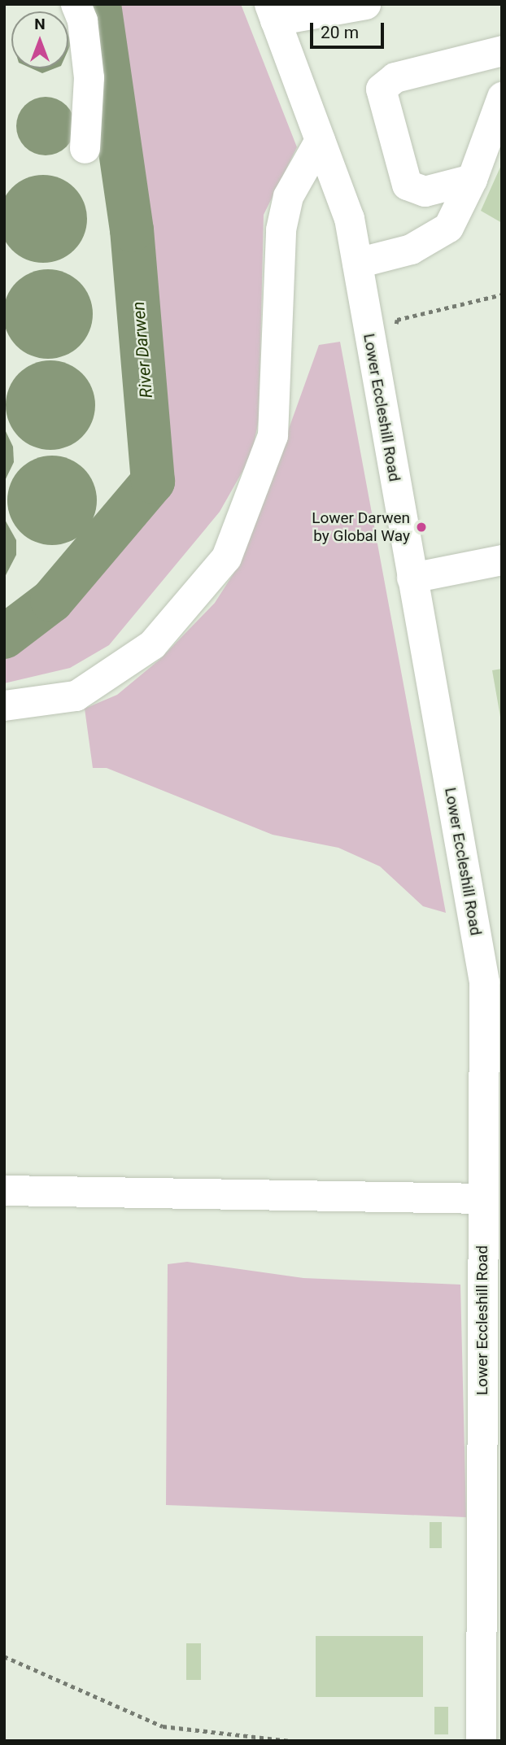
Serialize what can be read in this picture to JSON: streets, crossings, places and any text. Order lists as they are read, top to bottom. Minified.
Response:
{"streets":{"street":["Lower Eccleshill Road"]},"water":["River Darwen"],"places":["Lower Darwen by Global Way"],"scale_bar":"20 m","north":"top"}
